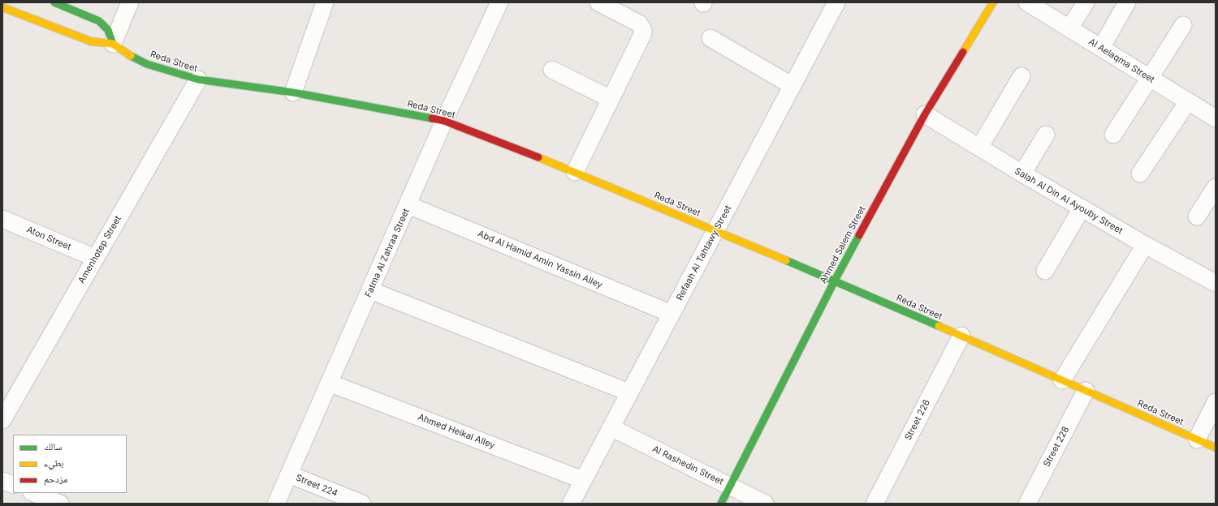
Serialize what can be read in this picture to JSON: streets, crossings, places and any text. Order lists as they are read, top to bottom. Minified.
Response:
{"streets":{"street":["Al Aelaqma Street","Reda Street","Salah Al Din Al Ayouby Street","Aton Street","Ahmed Salem Street","Amenhotep Street","Fatma Al Zahraa Street","Refaah Al Tahtawy Street","Abd Al Hamid Amin Yassin Alley","Street 226","Ahmed Heikal Alley","Street 228","Al Rashedin Street","Street 224"]},"crossings":[["Reda Street","Ahmed Salem Street"],["Reda Street","Amenhotep Street"],["Reda Street","Fatma Al Zahraa Street"],["Reda Street","Refaah Al Tahtawy Street"],["Reda Street","Street 226"],["Reda Street","Street 228"],["Salah Al Din Al Ayouby Street","Ahmed Salem Street"],["Aton Street","Amenhotep Street"],["Ahmed Salem Street","Al Rashedin Street"],["Fatma Al Zahraa Street","Abd Al Hamid Amin Yassin Alley"],["Fatma Al Zahraa Street","Ahmed Heikal Alley"],["Fatma Al Zahraa Street","Street 224"],["Refaah Al Tahtawy Street","Abd Al Hamid Amin Yassin Alley"],["Refaah Al Tahtawy Street","Ahmed Heikal Alley"],["Refaah Al Tahtawy Street","Al Rashedin Street"]],"legend":["سالك","بطيء","مزدحم"]}
